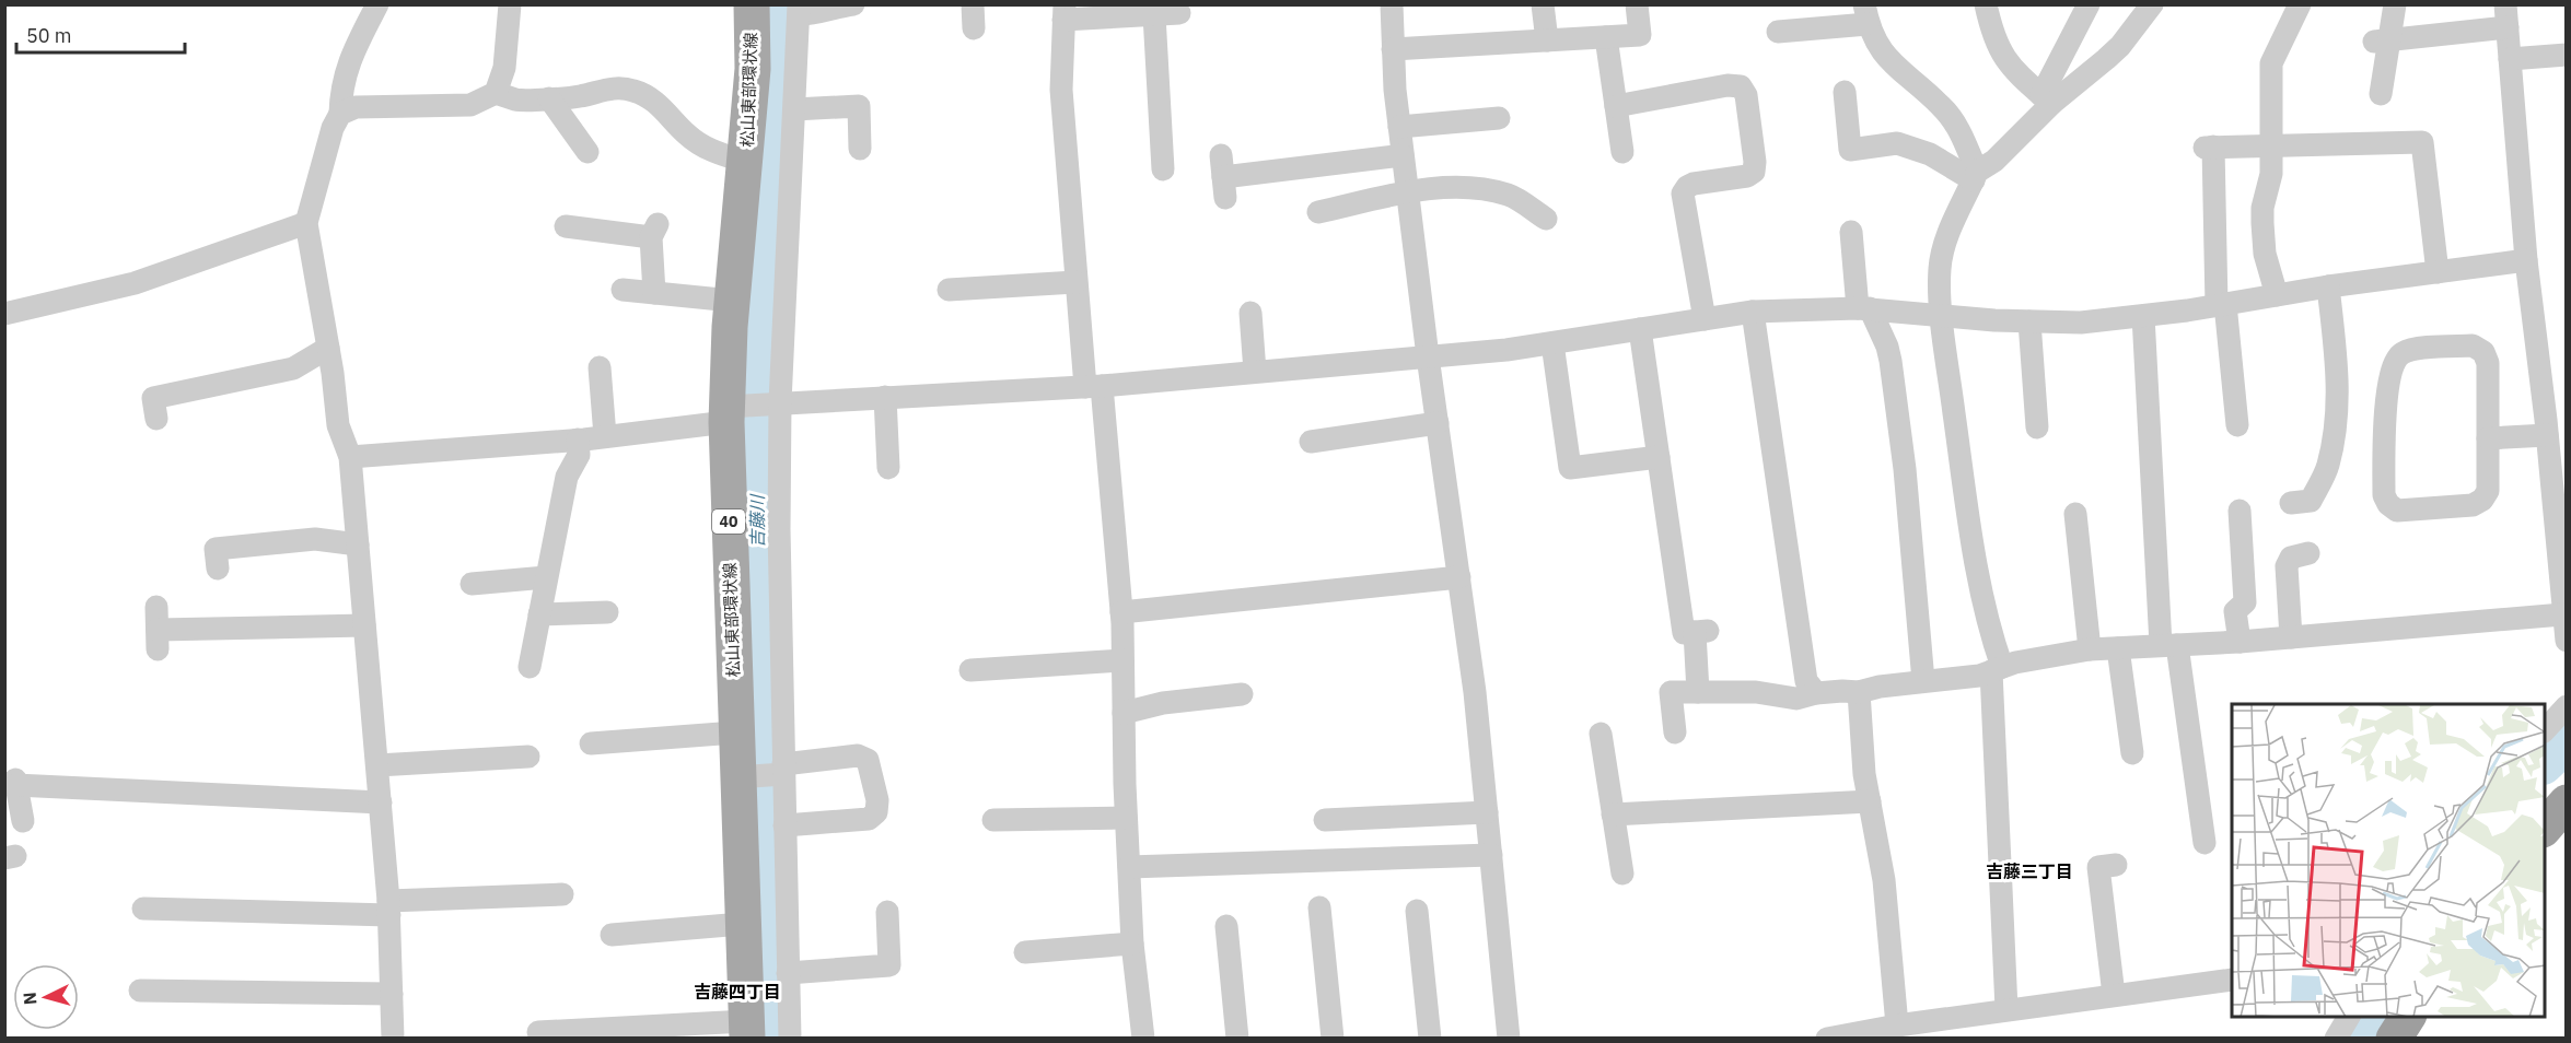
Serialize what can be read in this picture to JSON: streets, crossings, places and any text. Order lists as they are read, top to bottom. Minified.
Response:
{"streets":{"main road":["松山東部環状線","40"]},"districts":["吉藤三丁目","吉藤四丁目"],"water":["吉藤川"],"scale_bar":"50 m","north":"left"}
